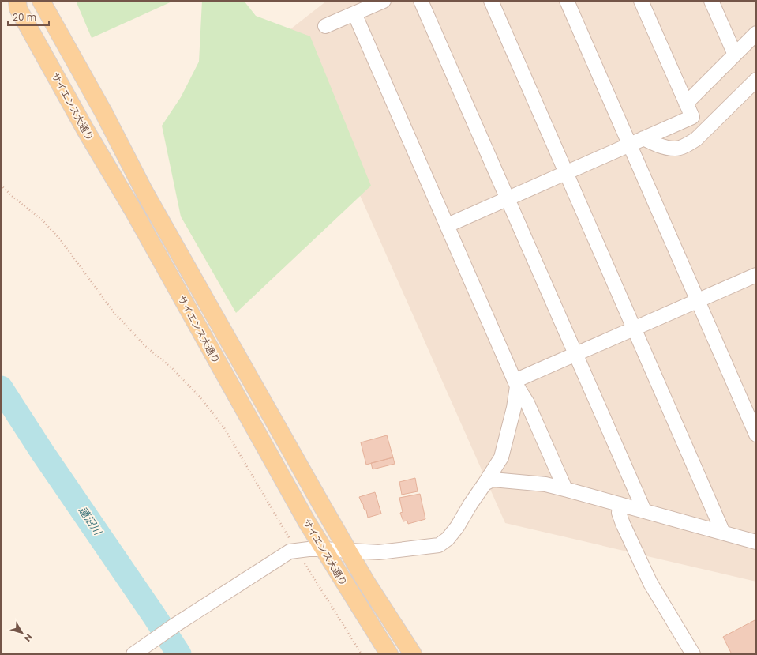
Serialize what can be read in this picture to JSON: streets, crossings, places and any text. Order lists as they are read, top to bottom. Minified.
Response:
{"streets":{"main road":["サイエンス大通り"]},"water":["蓮沼川"],"scale_bar":"20 m","north":"bottom right"}
